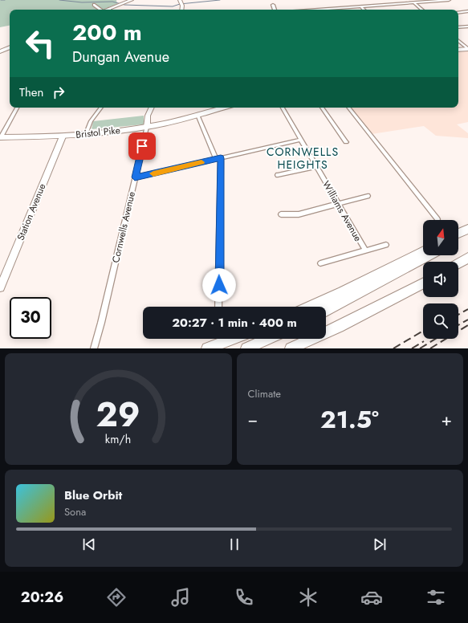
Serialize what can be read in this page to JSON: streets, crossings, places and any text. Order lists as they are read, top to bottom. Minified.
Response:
{"streets":{"main road":["Bristol Pike"],"street":["Williams Avenue","Station Avenue","Cornwells Avenue"]},"crossings":[["Bristol Pike","Station Avenue"],["Bristol Pike","Cornwells Avenue"]],"districts":["CORNWELLS HEIGHTS"],"north":"top","page":{"turn":["200 m","Dungan Avenue"],"then":"Then","limit":"30","trip":"20:27 · 1 min · 400 m","tile":"Climate","heat":["−","21.5°","+"],"song":["Blue Orbit","Sona"],"tabs":"20:26","gauge":["29","km/h"]}}
